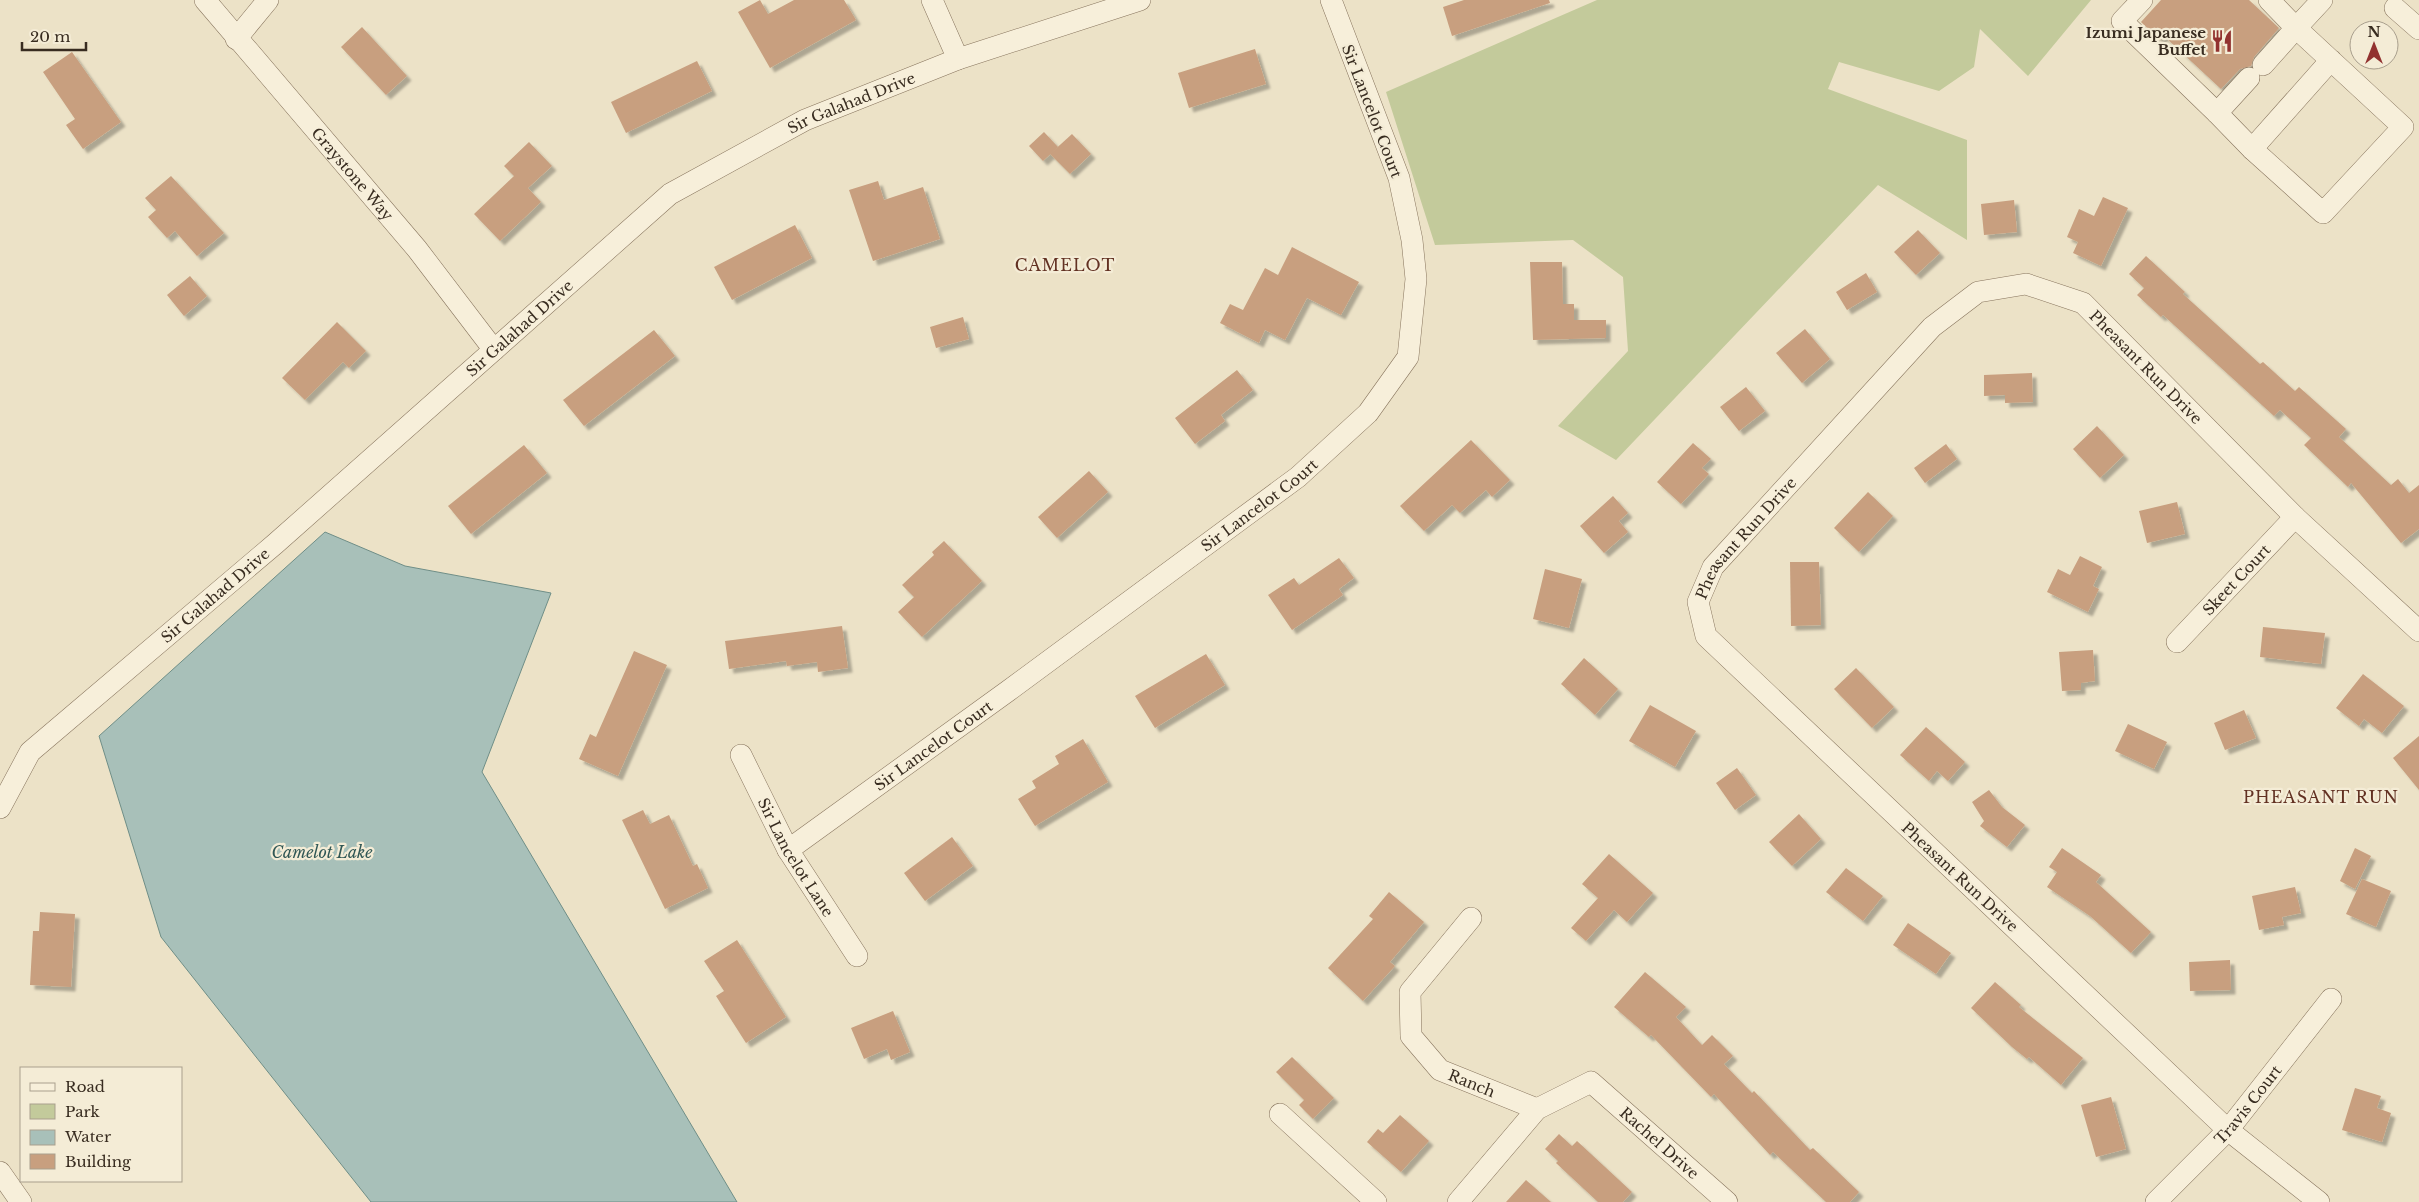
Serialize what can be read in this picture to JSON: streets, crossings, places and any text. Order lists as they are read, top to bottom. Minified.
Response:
{"streets":{"street":["Sir Galahad Drive","Sir Lancelot Court","Graystone Way","Pheasant Run Drive","Skeet Court","Sir Lancelot Lane","Ranch","Travis Court","Rachel Drive"]},"crossings":[["Sir Galahad Drive","Graystone Way"],["Sir Lancelot Court","Sir Lancelot Lane"],["Pheasant Run Drive","Skeet Court"],["Pheasant Run Drive","Travis Court"],["Ranch","Rachel Drive"]],"districts":["CAMELOT","PHEASANT RUN"],"water":["Camelot Lake"],"places":{"restaurant":["Izumi Japanese Buffet"]},"legend":["Road","Park","Water","Building"],"scale_bar":"20 m","north":"top"}
